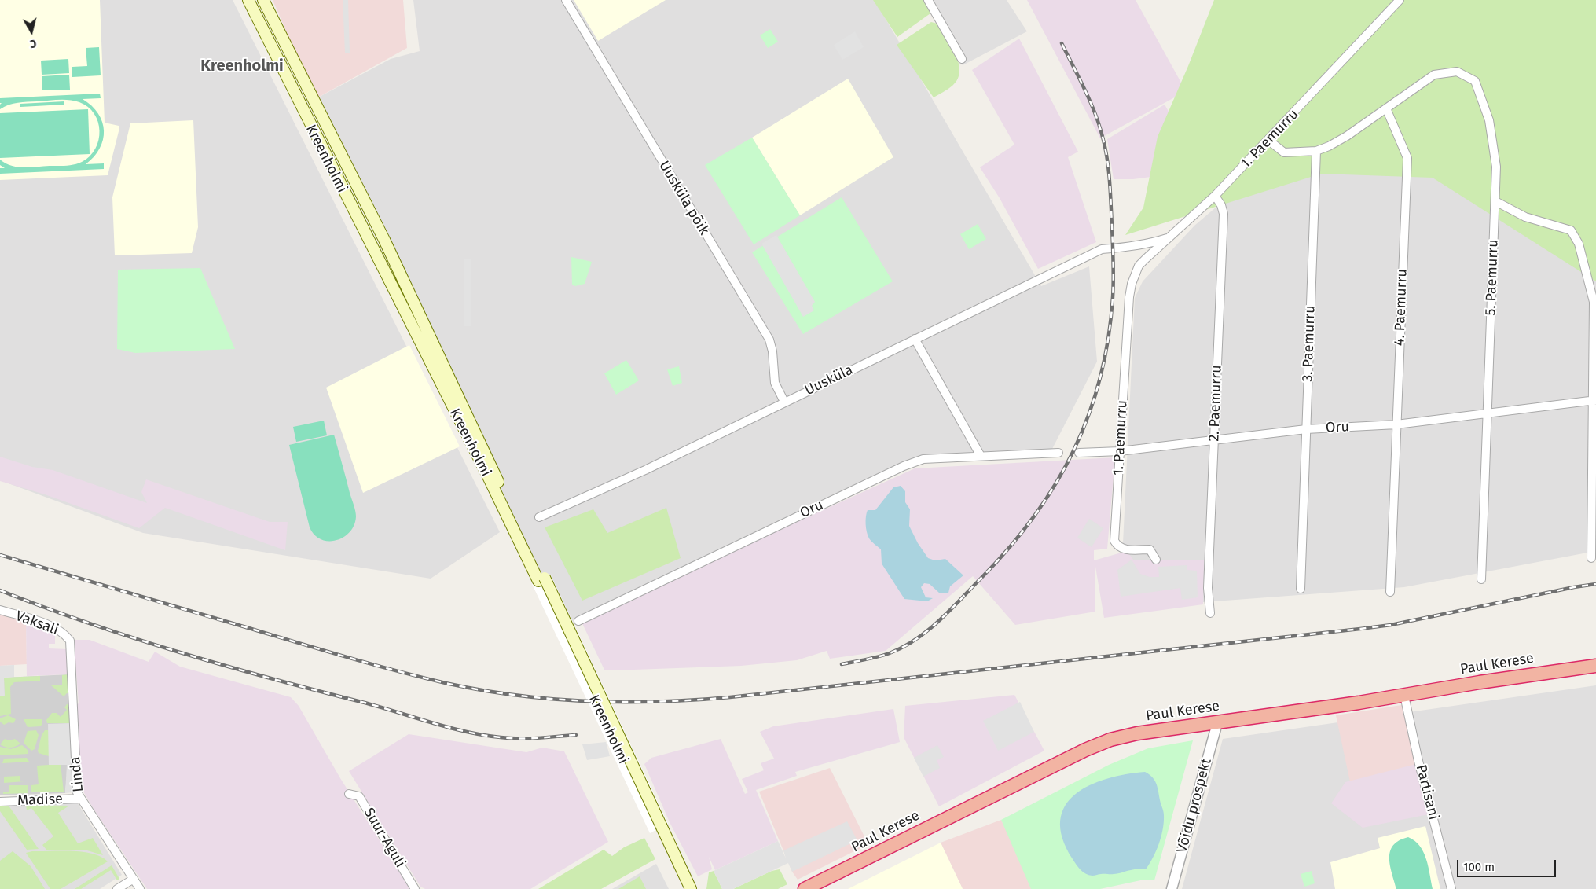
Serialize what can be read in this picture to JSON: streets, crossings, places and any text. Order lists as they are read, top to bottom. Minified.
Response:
{"streets":{"highway":["Paul Kerese"],"main road":["Kreenholmi"],"street":["1. Paemurru","Uusküla põik","5. Paemurru","4. Paemurru","3. Paemurru","Uusküla","2. Paemurru","Oru","Vaksali","Linda","Partisani","Madise","Võidu prospekt","Suur-Aguli"]},"crossings":[["1. Paemurru","Uusküla"],["1. Paemurru","2. Paemurru"],["1. Paemurru","Oru"],["Uusküla põik","Uusküla"],["5. Paemurru","4. Paemurru"],["5. Paemurru","Oru"],["4. Paemurru","Oru"],["3. Paemurru","Oru"],["2. Paemurru","Oru"],["Vaksali","Linda"],["Paul Kerese","Partisani"],["Paul Kerese","Võidu prospekt"],["Linda","Madise"]],"districts":["Kreenholmi"],"scale_bar":"100 m","north":"bottom"}
